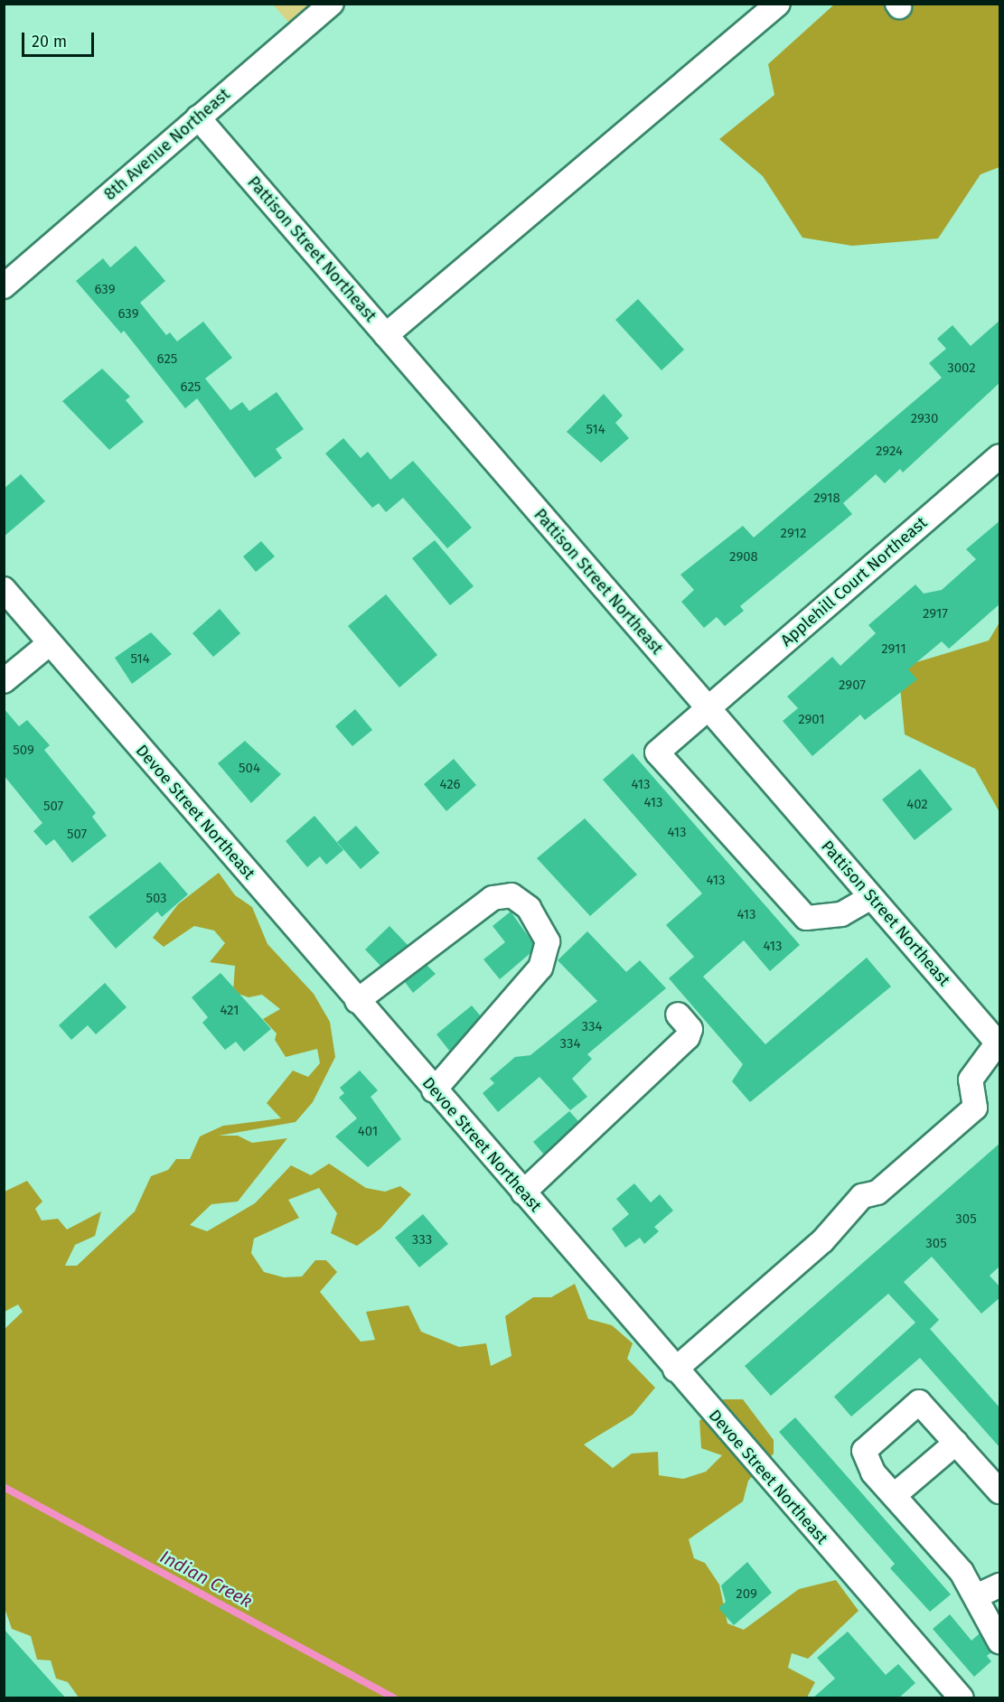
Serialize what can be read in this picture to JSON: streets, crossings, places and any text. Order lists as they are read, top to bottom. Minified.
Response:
{"streets":{"street":["8th Avenue Northeast","Pattison Street Northeast","Applehill Court Northeast","Devoe Street Northeast"]},"crossings":[["8th Avenue Northeast","Pattison Street Northeast"],["Pattison Street Northeast","Applehill Court Northeast"]],"water":["Indian Creek"],"house_numbers":["639","639","625","3002","625","2930","514","2924","2918","2912","2908","2917","2911","514","2907","2901","509","504","426","413","413","402","507","413","507","413","503","413","413","421","334","334","401","305","333","305","209"],"scale_bar":"20 m"}
